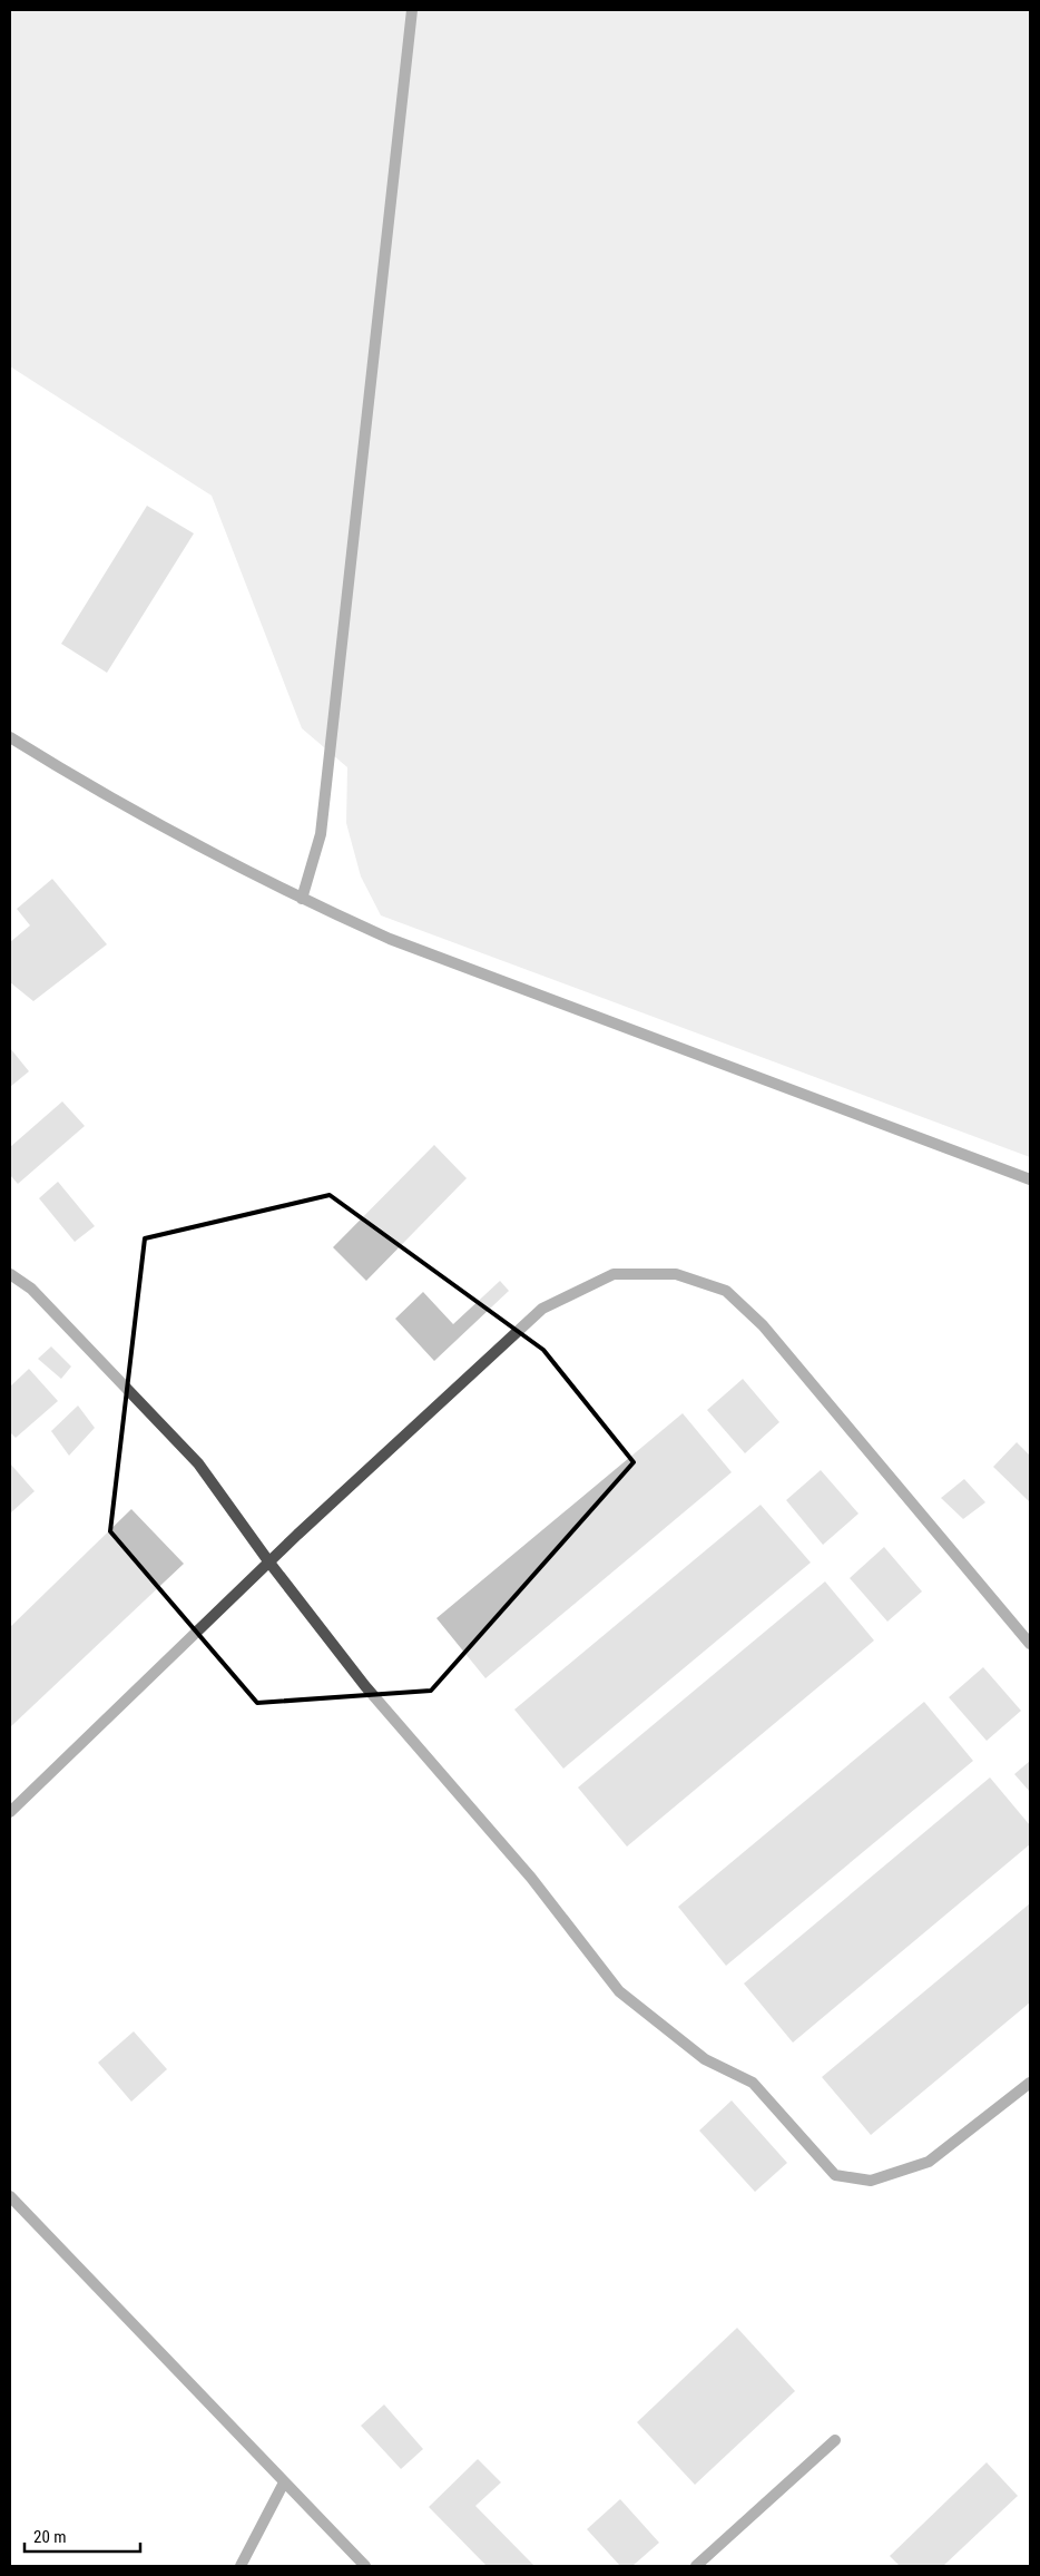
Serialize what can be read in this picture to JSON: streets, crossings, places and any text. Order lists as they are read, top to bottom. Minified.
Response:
{"scale_bar":"20 m"}
